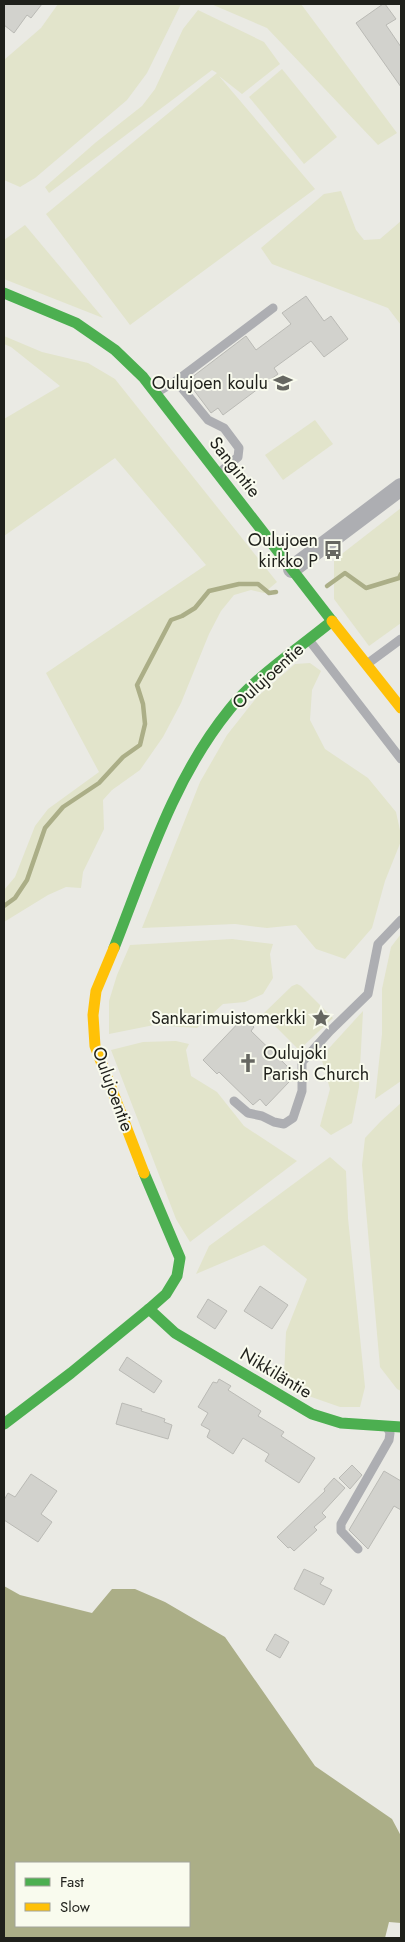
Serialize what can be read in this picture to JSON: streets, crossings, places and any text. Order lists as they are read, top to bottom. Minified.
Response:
{"streets":{"street":["Sangintie","Oulujoentie","Nikkiläntie"]},"crossings":[["Sangintie","Oulujoentie"],["Oulujoentie","Nikkiläntie"]],"places":{"school or university":["Oulujoen koulu"],"bus stop":["Oulujoen kirkko P"],"place":["Sankarimuistomerkki"],"church":["Oulujoki Parish Church"]},"legend":["Fast","Slow"]}
